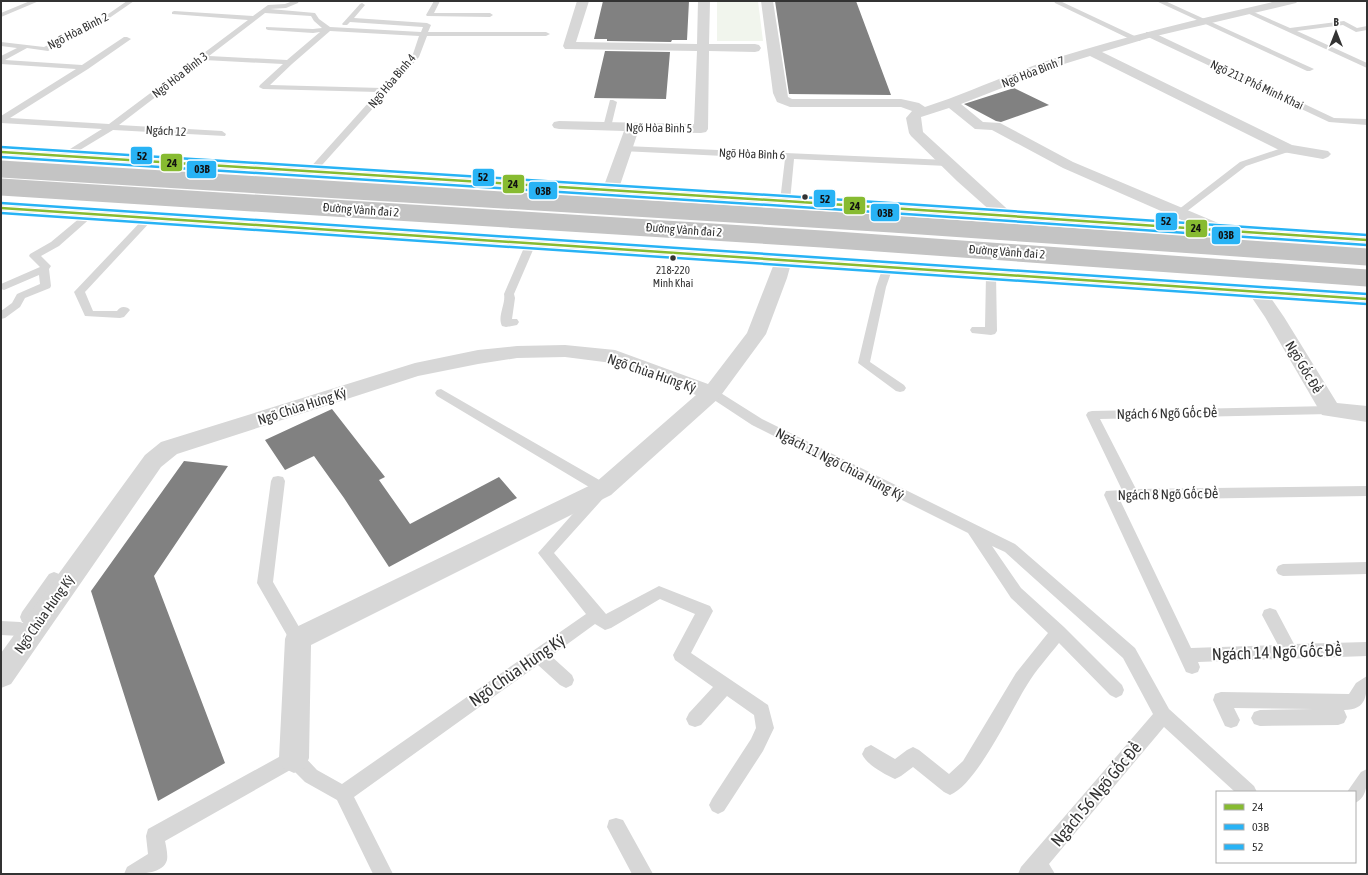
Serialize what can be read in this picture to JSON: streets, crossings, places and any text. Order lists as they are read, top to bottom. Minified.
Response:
{"streets":{"highway":["Đường Vành đai 2"],"street":["Ngõ Hòa Bình 7","Ngõ Hòa Bình 5","Ngõ Gốc Đề","Ngõ Chùa Hưng Ký"],"lane":["Ngõ Hòa Bình 2","Ngõ Hòa Bình 3","Ngõ Hòa Bình 4","Ngõ 211 Phố Minh Khai","Ngách 12","Ngõ Hòa Bình 6","Ngách 6 Ngõ Gốc Đề","Ngách 11 Ngõ Chùa Hưng Ký","Ngách 8 Ngõ Gốc Đề","Ngách 14 Ngõ Gốc Đề","Ngách 56 Ngõ Gốc Đề"]},"crossings":[["Ngõ Hòa Bình 7","Ngõ 211 Phố Minh Khai"],["Ngõ Hòa Bình 3","Ngách 12"],["Ngõ Gốc Đề","Ngách 6 Ngõ Gốc Đề"],["Ngõ Chùa Hưng Ký","Ngách 11 Ngõ Chùa Hưng Ký"],["Ngách 6 Ngõ Gốc Đề","Ngách 8 Ngõ Gốc Đề"],["Ngách 11 Ngõ Chùa Hưng Ký","Ngách 56 Ngõ Gốc Đề"],["Ngách 8 Ngõ Gốc Đề","Ngách 14 Ngõ Gốc Đề"]],"places":["218-220 Minh Khai"],"lines":["transit line 52","transit line 24","transit line 03B"],"legend":["24","03B","52"],"north":"top"}
